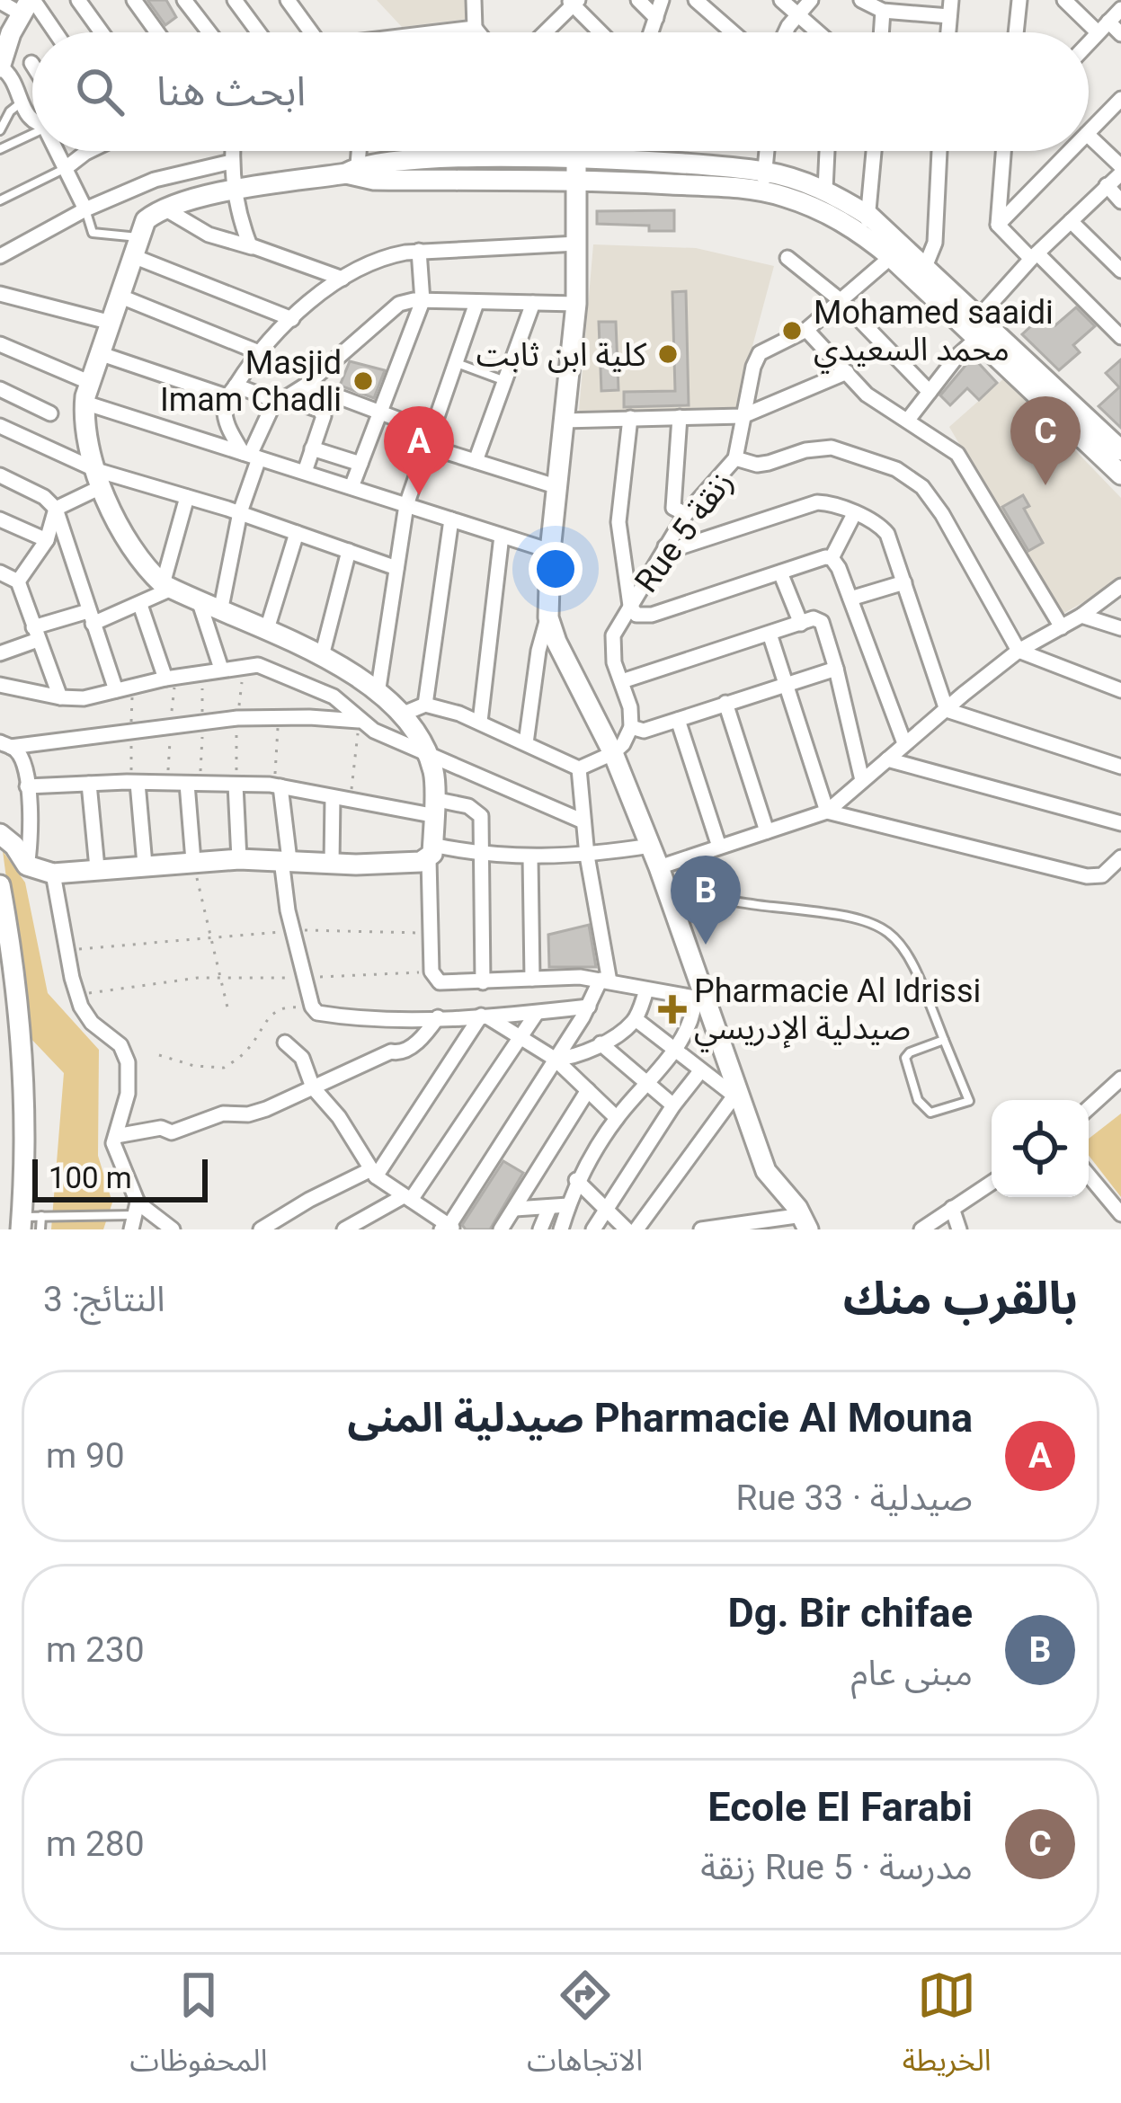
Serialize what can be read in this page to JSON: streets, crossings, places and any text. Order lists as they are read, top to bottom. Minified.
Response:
{"streets":{"street":["Rue 5 زنقة"]},"places":{"other":["Mohamed saaidi محمد السعيدي","كلية ابن ثابت","Masjid Imam Chadli"],"health":["Pharmacie Al Idrissi صيدلية الإدريسي"]},"scale_bar":"100 m","page":{"search":"ابحث هنا","pins":["C","A","B"],"scale":"100 m","heading":["بالقرب منك","النتائج: 3"],"list":[{"mark":"A","name":"Pharmacie Al Mouna صيدلية المنى","note":"صيدلية · Rue 33","value":"90 m"},{"mark":"B","name":"Dg. Bir chifae","note":"مبنى عام","value":"230 m"},{"mark":"C","name":"Ecole El Farabi","note":"مدرسة · Rue 5 زنقة","value":"280 m"}],"nav":["الخريطة","الاتجاهات","المحفوظات"]}}
